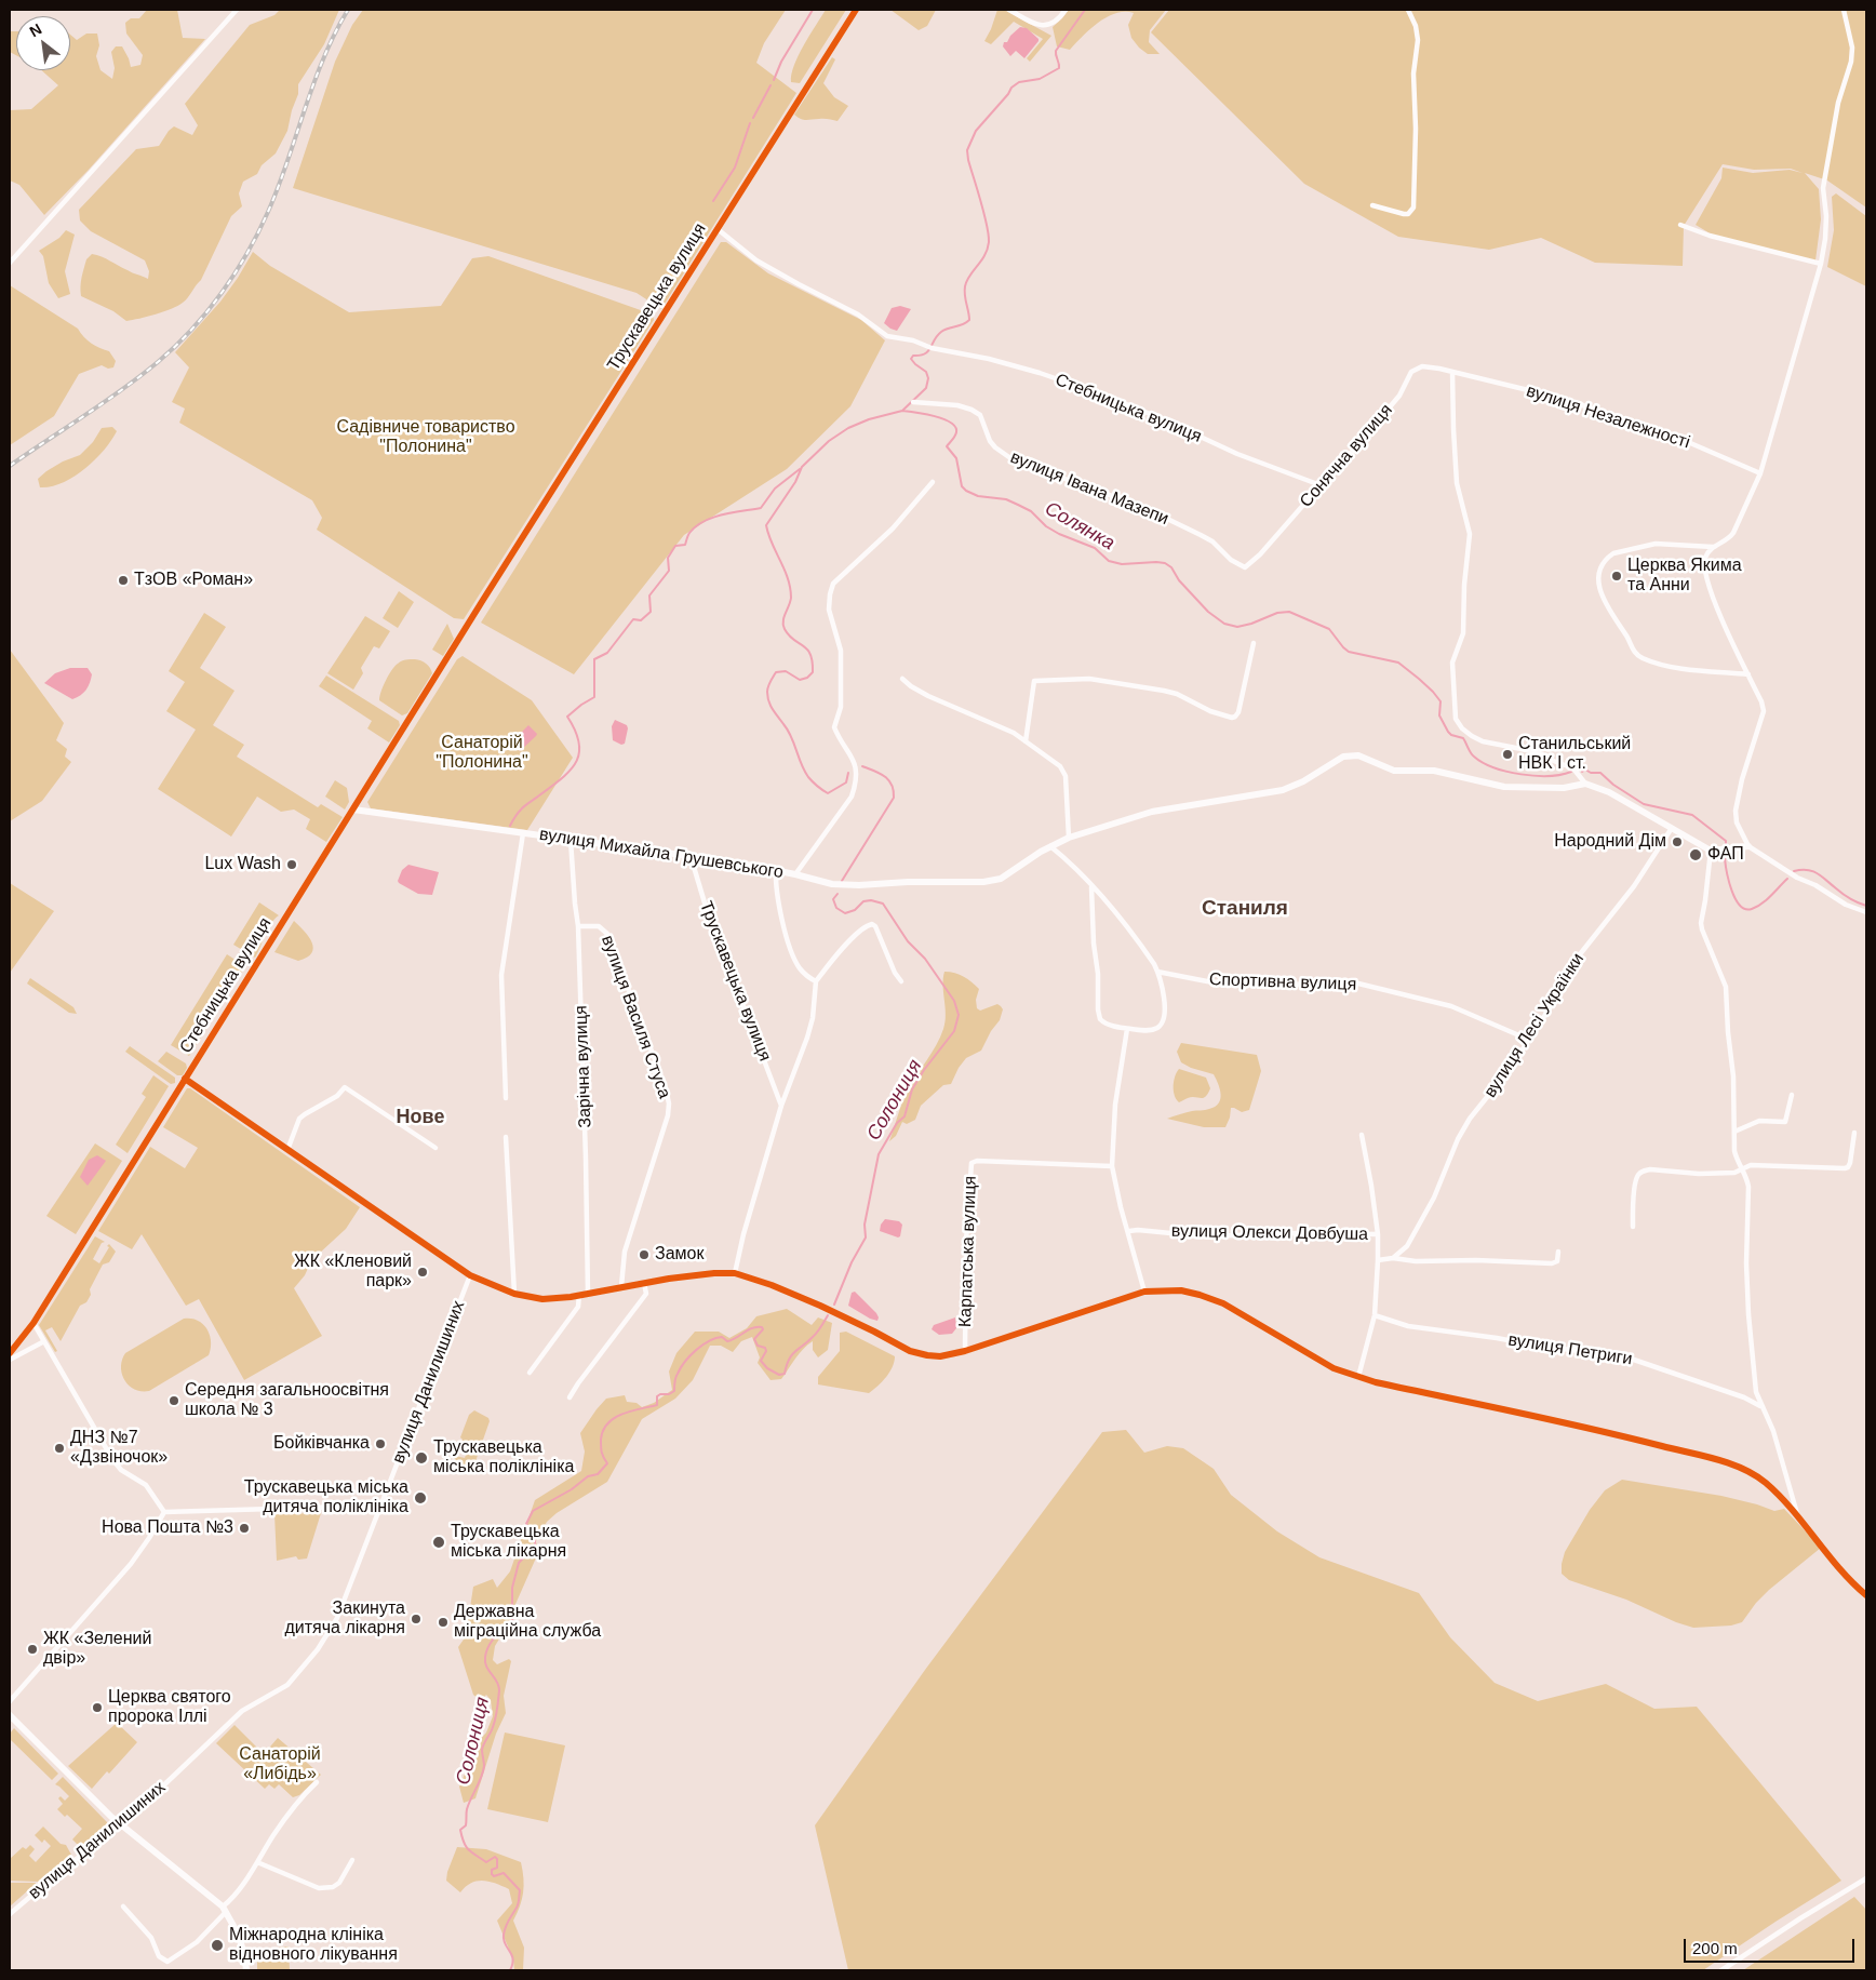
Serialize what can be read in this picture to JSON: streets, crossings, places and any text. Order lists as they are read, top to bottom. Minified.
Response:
{"streets":{"street":["Трускавецька вулиця","Стебницька вулиця","вулиця Незалежності","Сонячна вулиця","вулиця Івана Мазепи","вулиця Михайла Грушевського","Спортивна вулиця","вулиця Василя Стуса","вулиця Лесі Українки","Зарічна вулиця","вулиця Олекси Довбуша","Карпатська вулиця","вулиця Петриги","вулиця Данилишиних"]},"crossings":[["Трускавецька вулиця","Стебницька вулиця"],["Трускавецька вулиця","вулиця Михайла Грушевського"],["Стебницька вулиця","Сонячна вулиця"],["Стебницька вулиця","вулиця Михайла Грушевського"],["вулиця Незалежності","Сонячна вулиця"],["Сонячна вулиця","вулиця Івана Мазепи"],["вулиця Михайла Грушевського","вулиця Лесі Українки"],["вулиця Михайла Грушевського","Зарічна вулиця"],["Спортивна вулиця","вулиця Лесі Українки"],["вулиця Василя Стуса","Зарічна вулиця"]],"districts":["Станиля","Нове"],"water":["Солянка","Солониця"],"parks":["Садівниче товариство \"Полонина\"","Санаторій \"Полонина\"","Санаторій «Либідь»"],"places":["Церква Якима та Анни","ТзОВ «Роман»","Станильський НВК І ст.","Народний Дім","ФАП","Lux Wash","Замок","ЖК «Кленовий парк»","Середня загальноосвітня школа № 3","Бойківчанка","ДНЗ №7 «Дзвіночок»","Трускавецька міська поліклініка","Трускавецька міська дитяча поліклініка","Нова Пошта №3","Трускавецька міська лікарня","Закинута дитяча лікарня","Державна міграційна служба","ЖК «Зелений двір»","Церква святого пророка Іллі","Міжнародна клініка відновного лікування"],"scale_bar":"200 m","north":"top left"}
